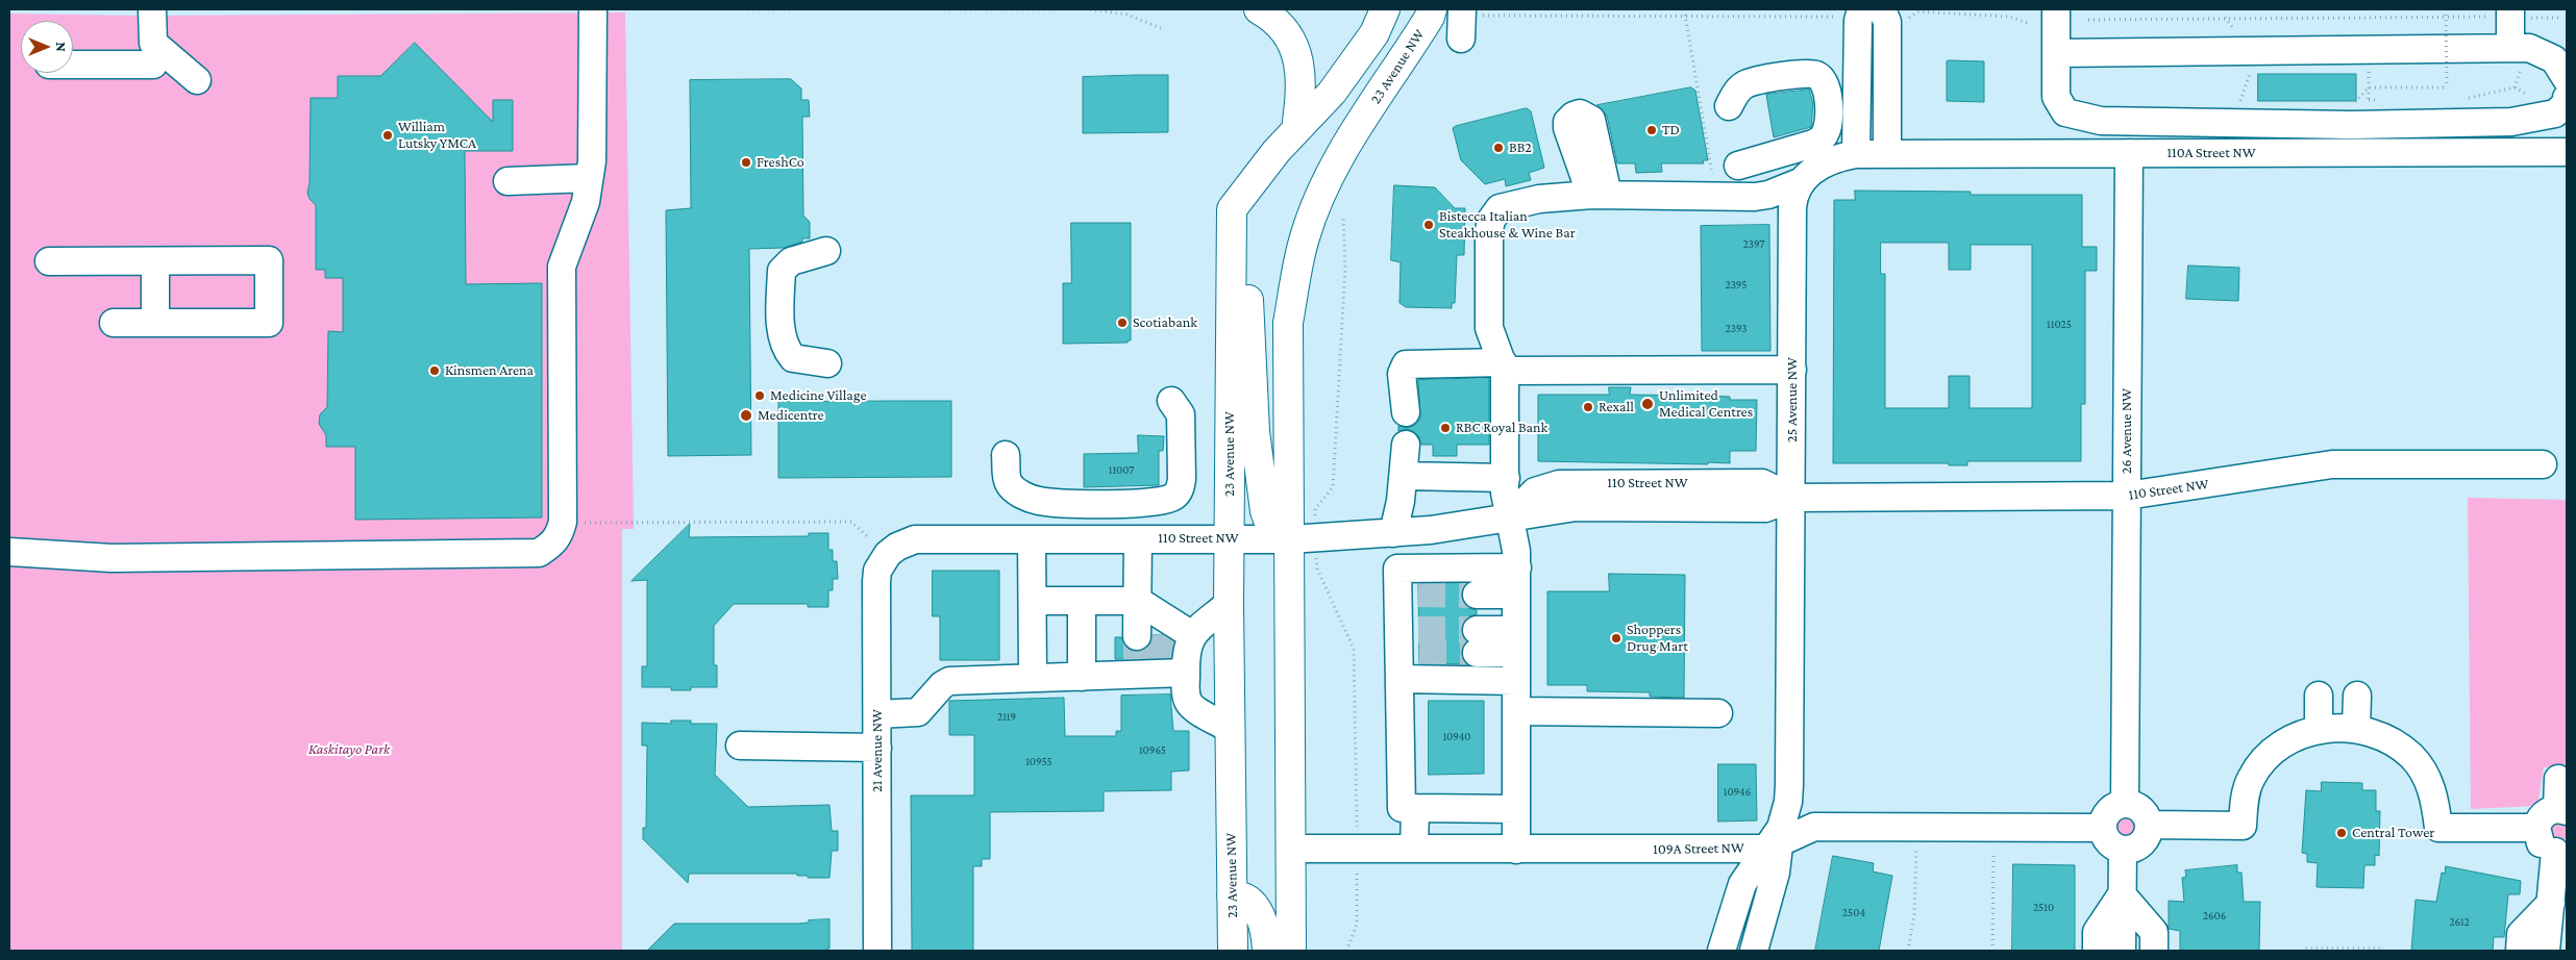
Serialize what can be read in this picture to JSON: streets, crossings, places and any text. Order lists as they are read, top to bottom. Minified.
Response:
{"streets":{"main road":["23 Avenue NW"],"street":["110A Street NW","25 Avenue NW","26 Avenue NW","110 Street NW","21 Avenue NW","109A Street NW"]},"crossings":[["23 Avenue NW","110 Street NW"],["23 Avenue NW","109A Street NW"],["110A Street NW","26 Avenue NW"],["25 Avenue NW","110 Street NW"],["25 Avenue NW","109A Street NW"],["26 Avenue NW","110 Street NW"],["26 Avenue NW","109A Street NW"],["110 Street NW","21 Avenue NW"]],"parks":["Kaskitayo Park"],"places":["TD","William Lutsky YMCA","BB2","FreshCo","Bistecca Italian Steakhouse & Wine Bar","Scotiabank","Kinsmen Arena","Medicine Village","Unlimited Medical Centres","Rexall","Medicentre","RBC Royal Bank","Shoppers Drug Mart","Central Tower"],"house_numbers":["2397","2395","11025","2393","11007","2119","10940","10965","10955","10946","2510","2504","2606","2612"],"north":"right"}
